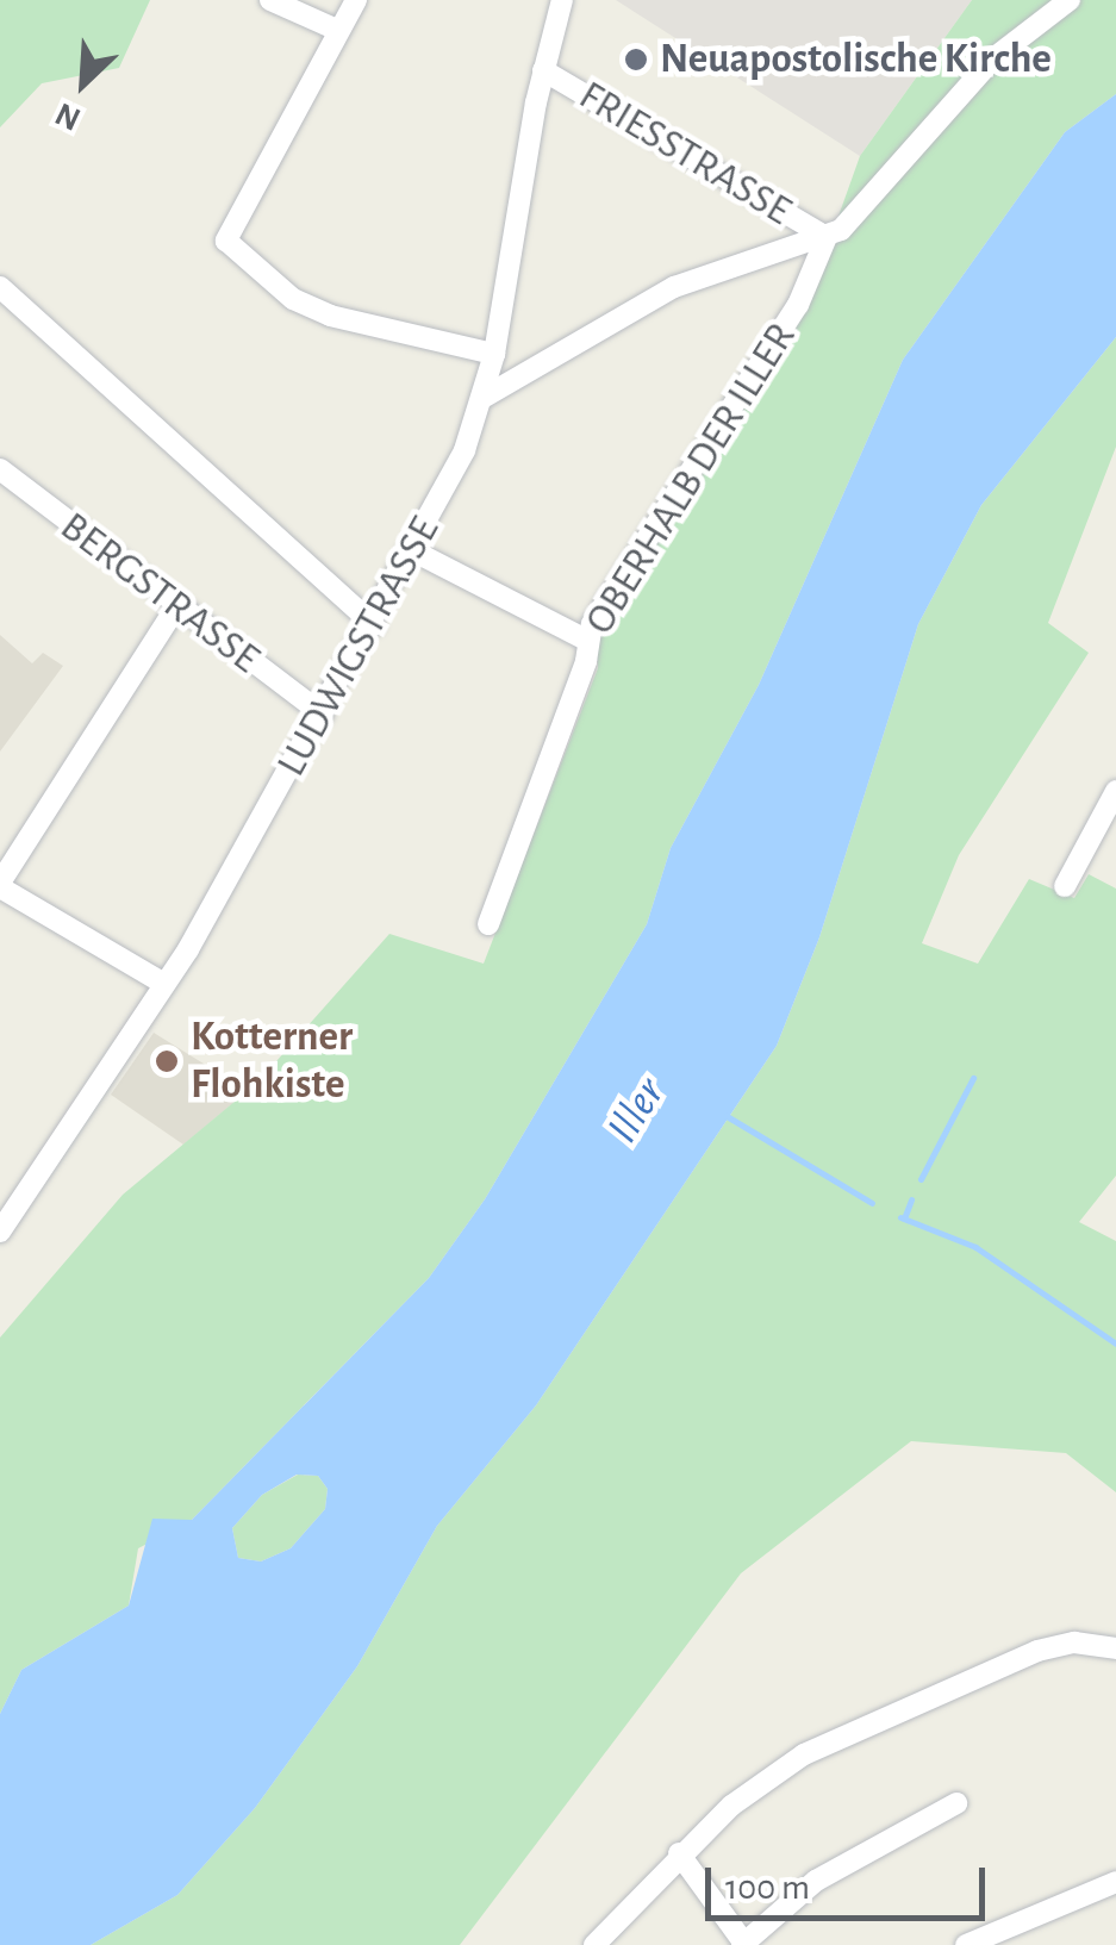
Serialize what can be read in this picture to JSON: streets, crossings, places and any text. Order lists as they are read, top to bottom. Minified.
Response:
{"streets":{"street":["FRIESSTRASSE","OBERHALB DER ILLER","BERGSTRASSE","LUDWIGSTRASSE"]},"crossings":[["FRIESSTRASSE","OBERHALB DER ILLER"],["FRIESSTRASSE","LUDWIGSTRASSE"],["BERGSTRASSE","LUDWIGSTRASSE"]],"water":["Iller"],"places":["Neuapostolische Kirche","Kotterner Flohkiste"],"scale_bar":"100 m","north":"bottom left"}
